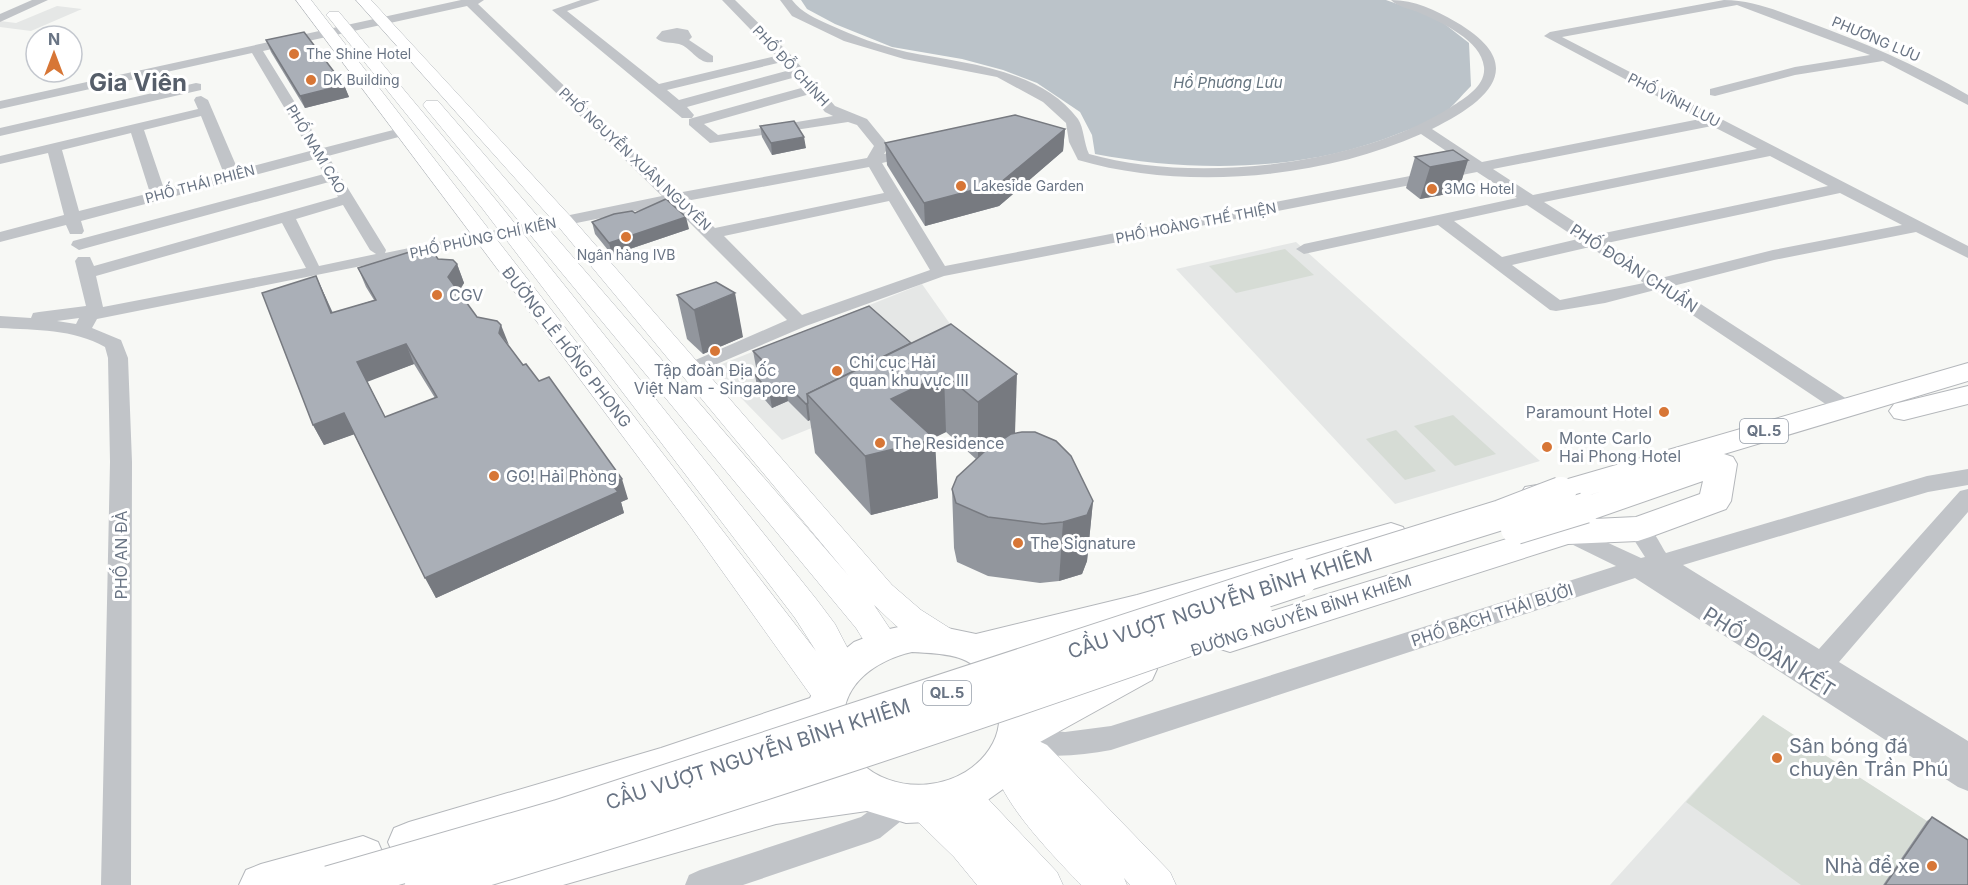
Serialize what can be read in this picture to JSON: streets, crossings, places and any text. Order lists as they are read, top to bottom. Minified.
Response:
{"streets":{"highway":["QL.5","CẦU VƯỢT NGUYỄN BỈNH KHIÊM","ĐƯỜNG NGUYỄN BỈNH KHIÊM"],"main road":["ĐƯỜNG LÊ HỒNG PHONG"],"street":["PHƯƠNG LƯU","PHỐ ĐỖ CHÍNH","PHỐ VĨNH LƯU","PHỐ NAM CAO","PHỐ NGUYỄN XUÂN NGUYÊN","PHỐ THÁI PHIÊN","PHỐ HOÀNG THẾ THIỆN","PHỐ PHÙNG CHÍ KIÊN","PHỐ ĐOÀN CHUẨN","PHỐ AN ĐÀ","PHỐ BẠCH THÁI BƯỞI","PHỐ ĐOÀN KẾT"]},"crossings":[["PHƯƠNG LƯU","PHỐ VĨNH LƯU"],["PHỐ ĐỖ CHÍNH","PHỐ HOÀNG THẾ THIỆN"],["PHỐ ĐỖ CHÍNH","PHỐ PHÙNG CHÍ KIÊN"],["PHỐ VĨNH LƯU","PHỐ HOÀNG THẾ THIỆN"],["PHỐ NAM CAO","PHỐ THÁI PHIÊN"],["PHỐ NAM CAO","PHỐ PHÙNG CHÍ KIÊN"],["PHỐ NGUYỄN XUÂN NGUYÊN","PHỐ HOÀNG THẾ THIỆN"],["PHỐ NGUYỄN XUÂN NGUYÊN","PHỐ PHÙNG CHÍ KIÊN"],["PHỐ THÁI PHIÊN","ĐƯỜNG LÊ HỒNG PHONG"],["PHỐ HOÀNG THẾ THIỆN","PHỐ ĐOÀN CHUẨN"],["PHỐ HOÀNG THẾ THIỆN","ĐƯỜNG LÊ HỒNG PHONG"],["PHỐ PHÙNG CHÍ KIÊN","ĐƯỜNG LÊ HỒNG PHONG"],["PHỐ PHÙNG CHÍ KIÊN","PHỐ AN ĐÀ"],["PHỐ ĐOÀN CHUẨN","ĐƯỜNG NGUYỄN BỈNH KHIÊM"],["ĐƯỜNG LÊ HỒNG PHONG","ĐƯỜNG NGUYỄN BỈNH KHIÊM"],["ĐƯỜNG LÊ HỒNG PHONG","PHỐ BẠCH THÁI BƯỞI"],["QL.5","CẦU VƯỢT NGUYỄN BỈNH KHIÊM"],["QL.5","ĐƯỜNG NGUYỄN BỈNH KHIÊM"],["QL.5","PHỐ ĐOÀN KẾT"],["CẦU VƯỢT NGUYỄN BỈNH KHIÊM","ĐƯỜNG NGUYỄN BỈNH KHIÊM"],["CẦU VƯỢT NGUYỄN BỈNH KHIÊM","PHỐ ĐOÀN KẾT"],["ĐƯỜNG NGUYỄN BỈNH KHIÊM","PHỐ BẠCH THÁI BƯỞI"],["ĐƯỜNG NGUYỄN BỈNH KHIÊM","PHỐ ĐOÀN KẾT"],["PHỐ BẠCH THÁI BƯỞI","PHỐ ĐOÀN KẾT"]],"districts":["Gia Viên"],"water":["Hồ Phương Lưu"],"places":["The Shine Hotel","DK Building","Lakeside Garden","3MG Hotel","Ngân hàng IVB","CGV","Tập đoàn Địa ốc Việt Nam - Singapore","Chi cục Hải quan khu vực III","Paramount Hotel","The Residence","Monte Carlo Hai Phong Hotel","GO! Hải Phòng","The Signature","Sân bóng đá chuyên Trần Phú","Nhà để xe"],"north":"top"}
